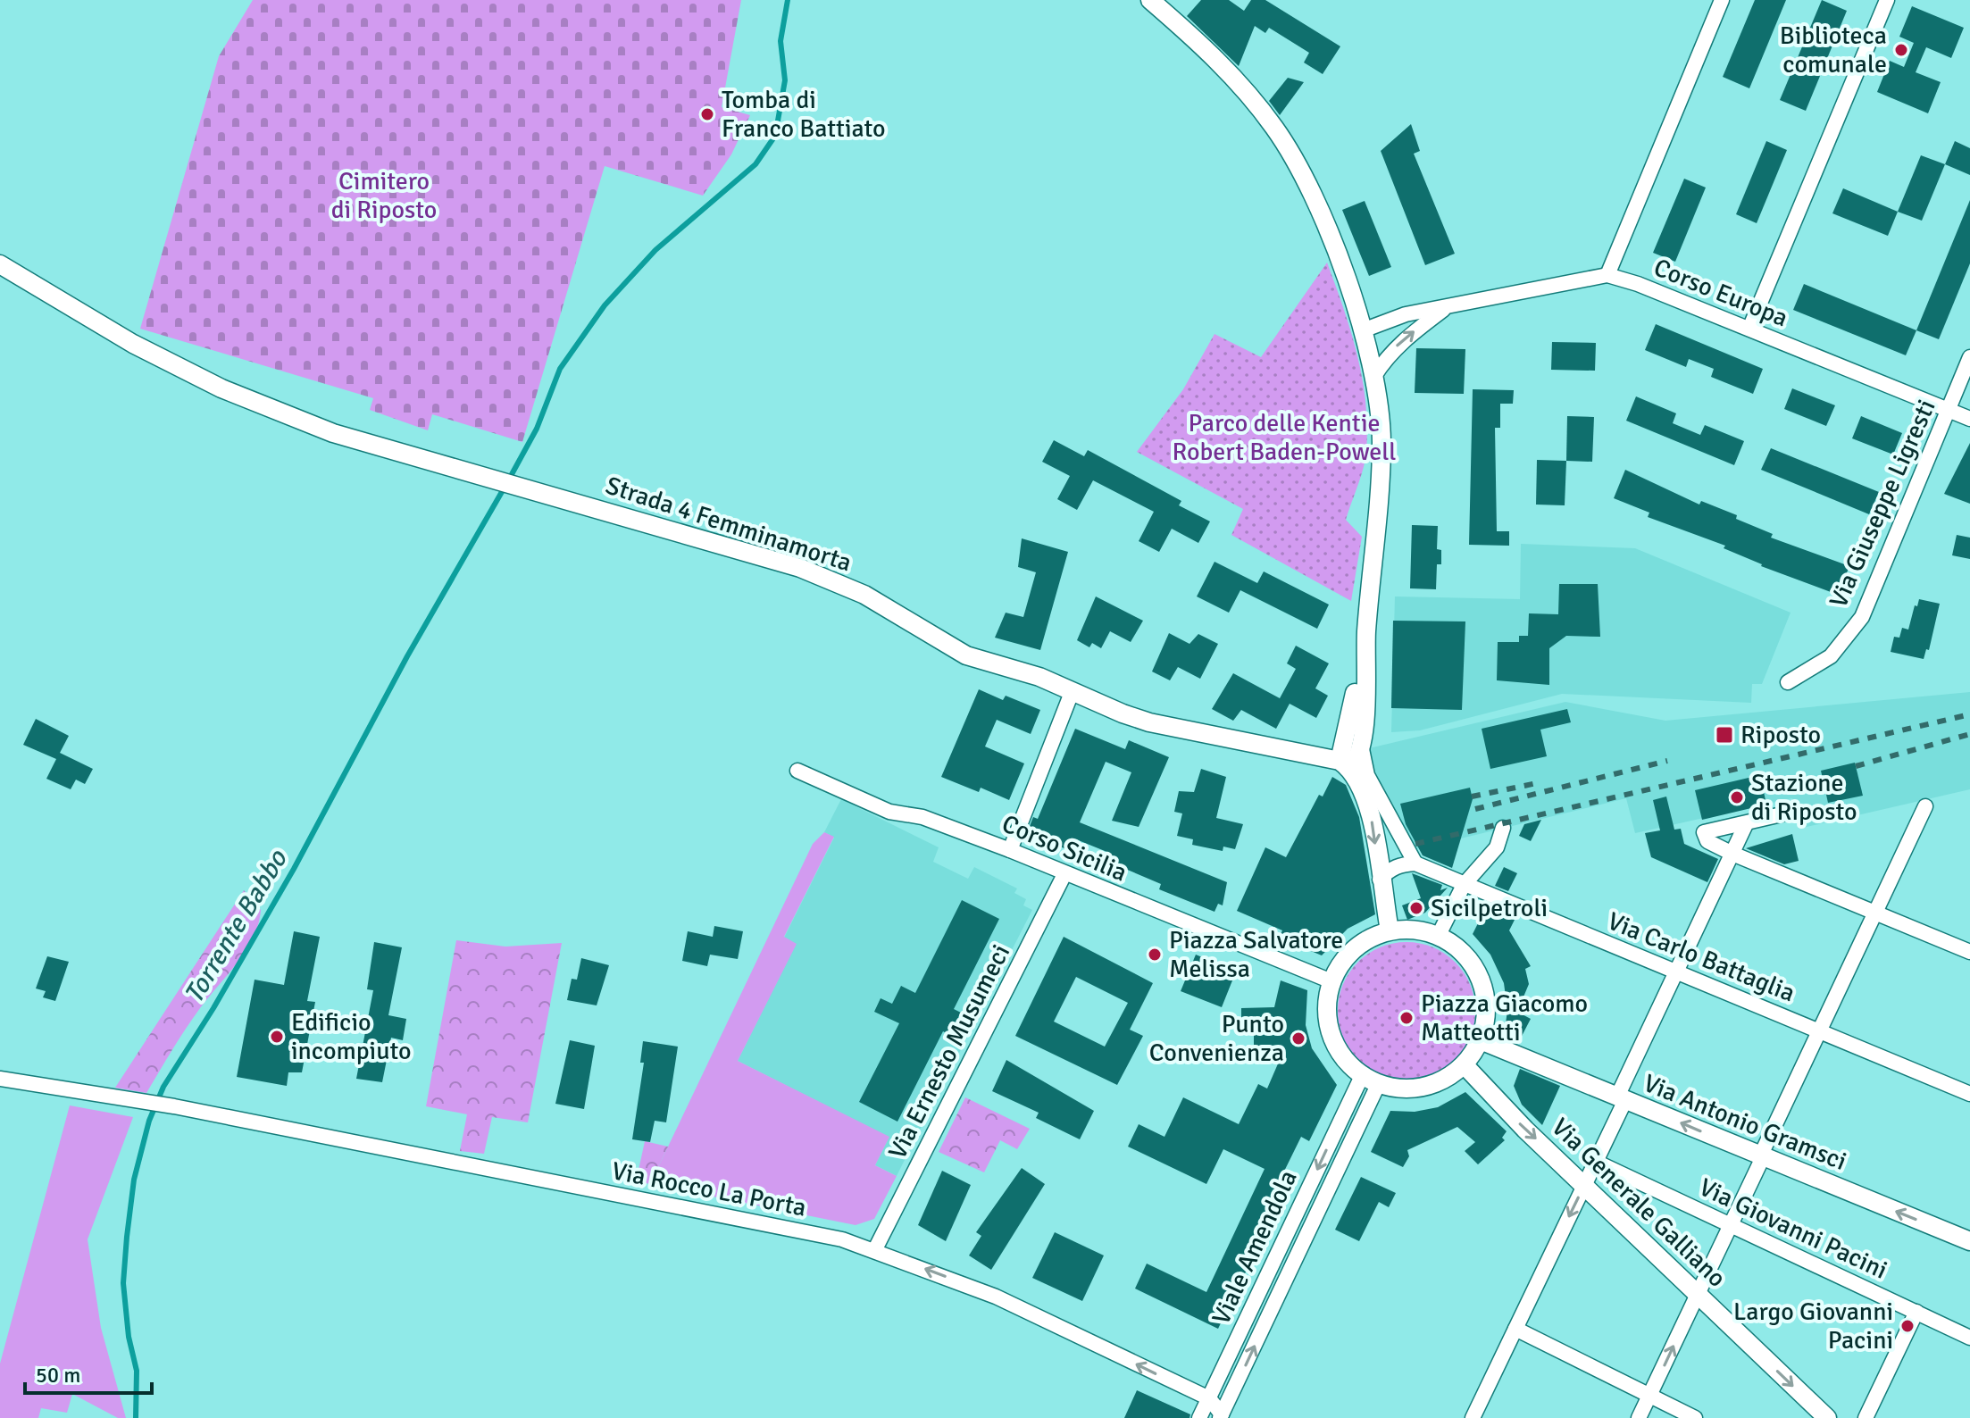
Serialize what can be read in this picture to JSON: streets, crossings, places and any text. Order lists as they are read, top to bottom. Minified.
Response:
{"streets":{"street":["Corso Europa","Via Giuseppe Ligresti","Strada 4 Femminamorta","Corso Sicilia","Via Carlo Battaglia","Via Ernesto Musumeci","Via Antonio Gramsci","Via Rocco La Porta","Via Generale Galliano","Via Giovanni Pacini","Viale Amendola"]},"crossings":[["Corso Europa","Via Giuseppe Ligresti"],["Corso Sicilia","Via Ernesto Musumeci"],["Corso Sicilia","Via Antonio Gramsci"],["Corso Sicilia","Via Generale Galliano"],["Corso Sicilia","Viale Amendola"],["Via Ernesto Musumeci","Via Rocco La Porta"],["Via Antonio Gramsci","Via Generale Galliano"],["Via Antonio Gramsci","Viale Amendola"],["Via Rocco La Porta","Viale Amendola"],["Via Generale Galliano","Viale Amendola"]],"one_way":["Via Antonio Gramsci","Via Generale Galliano"],"water":["Torrente Babbo"],"parks":["Cimitero di Riposto","Parco delle Kentie Robert Baden-Powell"],"places":{"other":["Biblioteca comunale","Tomba di Franco Battiato","Stazione di Riposto","Sicilpetroli","Piazza Salvatore Melissa","Piazza Giacomo Matteotti","Edificio incompiuto","Punto Convenienza","Largo Giovanni Pacini"],"transit":["Riposto"]},"scale_bar":"50 m"}
